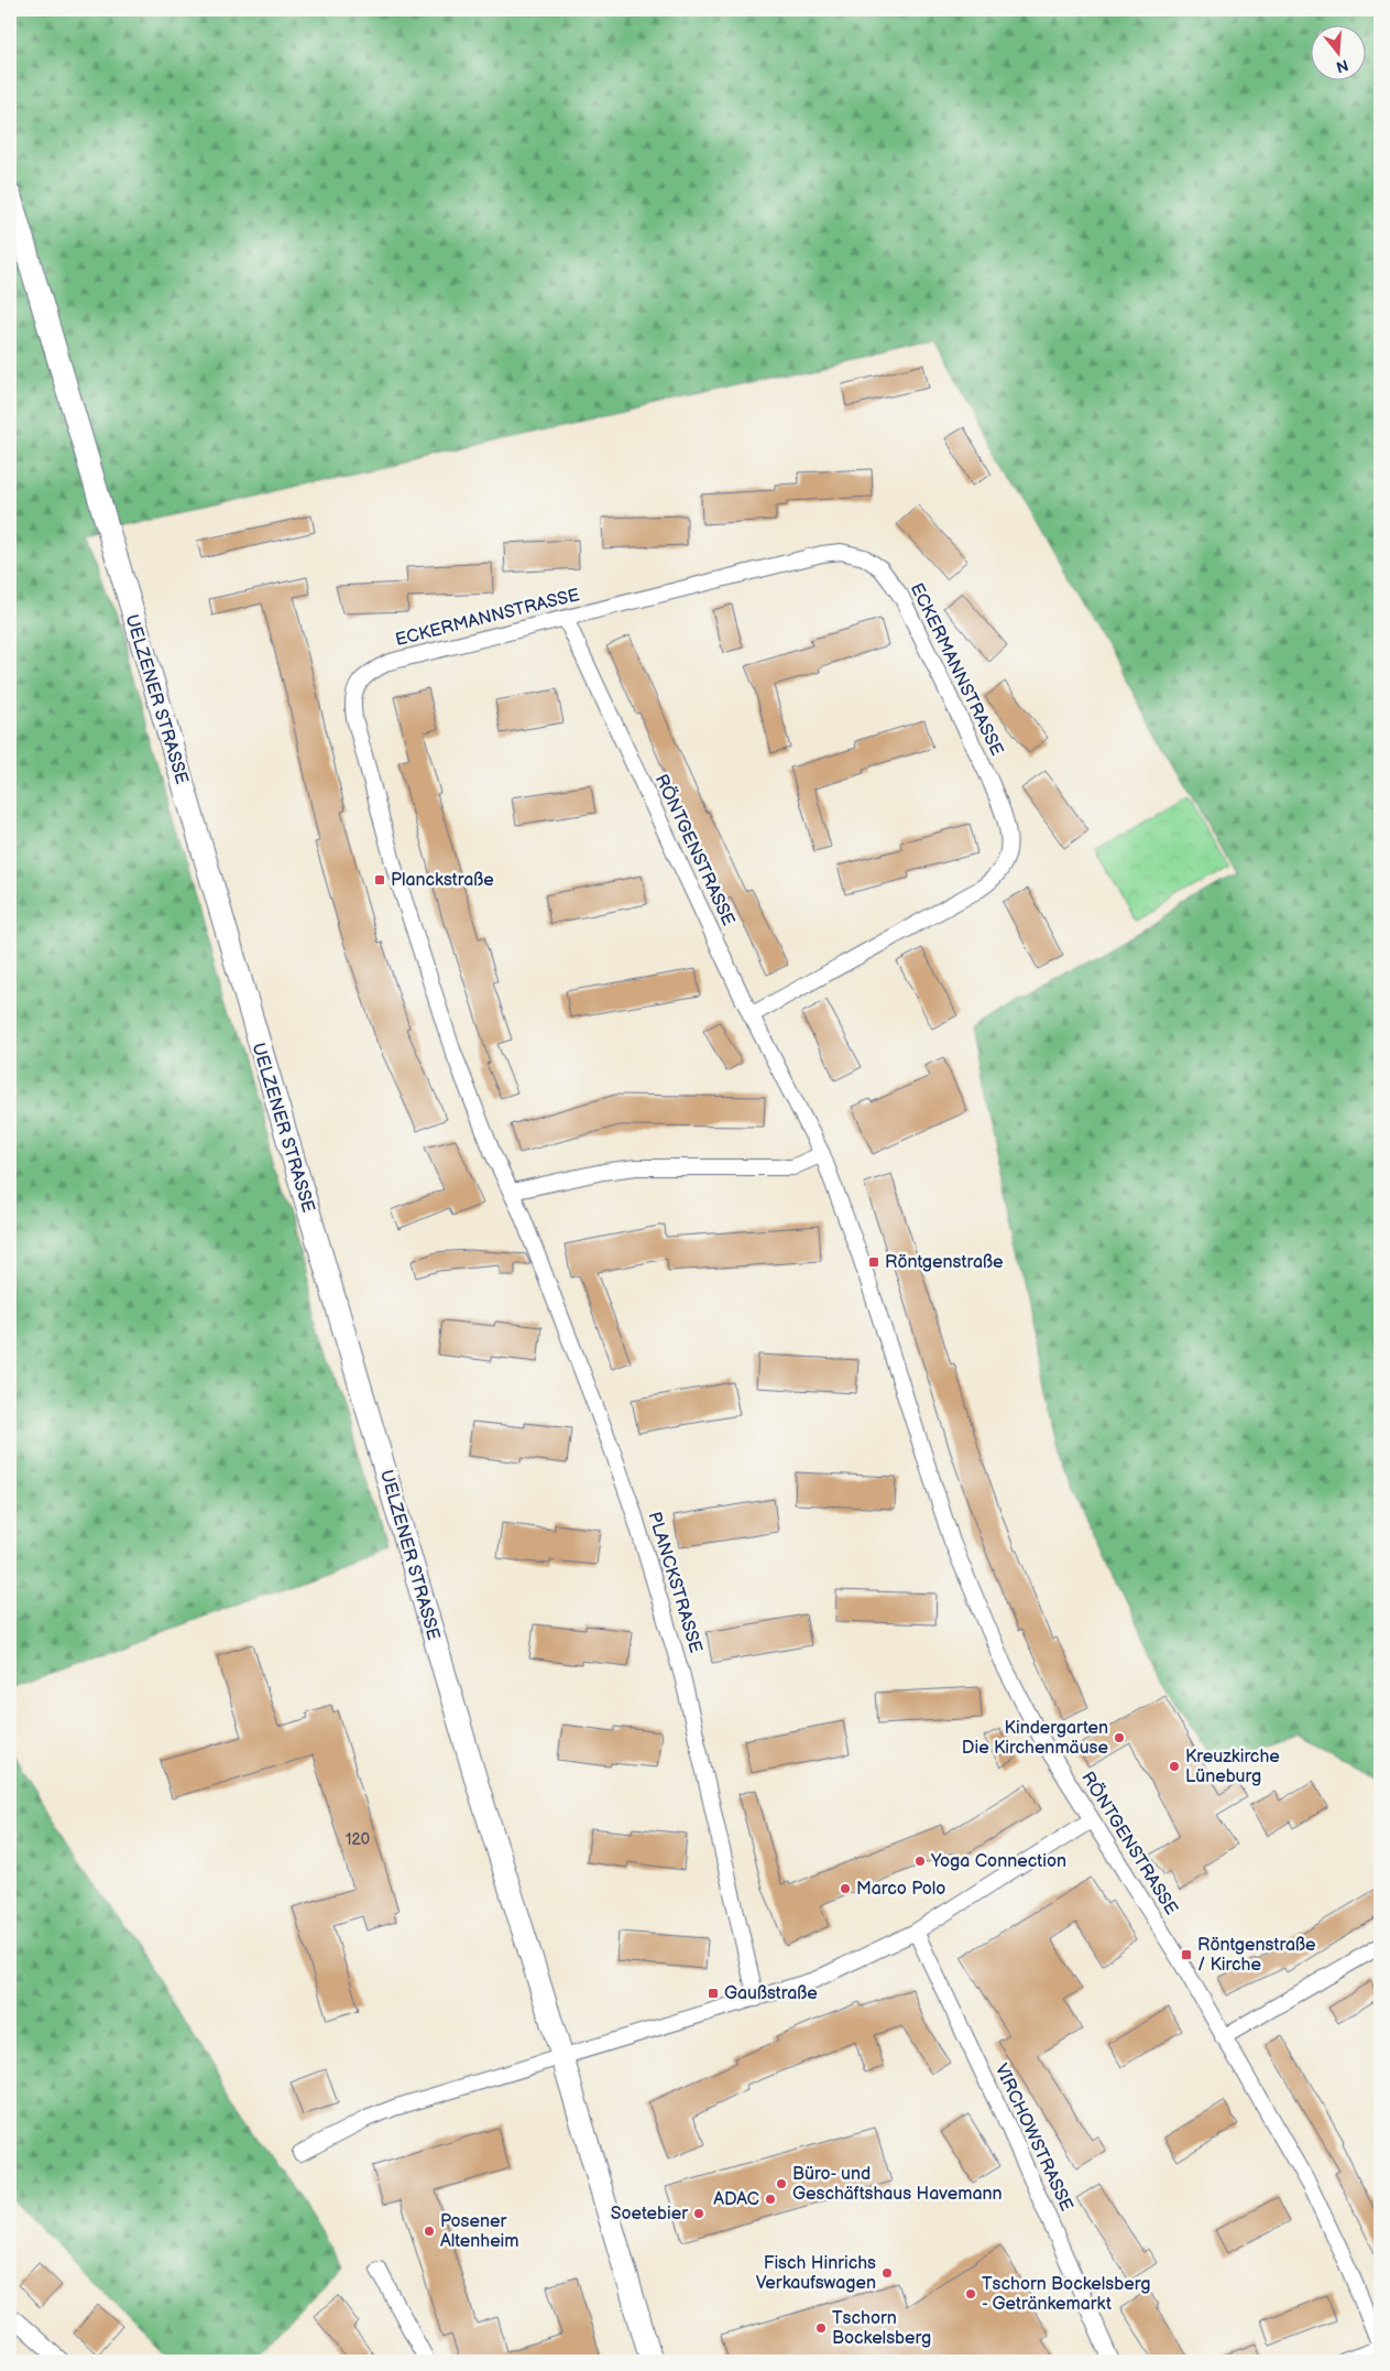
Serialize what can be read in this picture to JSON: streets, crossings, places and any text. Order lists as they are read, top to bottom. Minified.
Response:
{"streets":{"main road":["UELZENER STRASSE"],"street":["ECKERMANNSTRASSE","RÖNTGENSTRASSE","PLANCKSTRASSE","VIRCHOWSTRASSE"]},"crossings":[["ECKERMANNSTRASSE","RÖNTGENSTRASSE"],["ECKERMANNSTRASSE","PLANCKSTRASSE"]],"places":{"transit":["Planckstraße","Röntgenstraße","Röntgenstraße / Kirche","Gaußstraße"],"other":["Kindergarten Die Kirchenmäuse","Kreuzkirche Lüneburg","Yoga Connection","Marco Polo","Büro- und Geschäftshaus Havemann","ADAC","Soetebier","Posener Altenheim","Fisch Hinrichs Verkaufswagen","Tschorn Bockelsberg - Getränkemarkt","Tschorn Bockelsberg"]},"house_numbers":["120"],"north":"bottom"}
